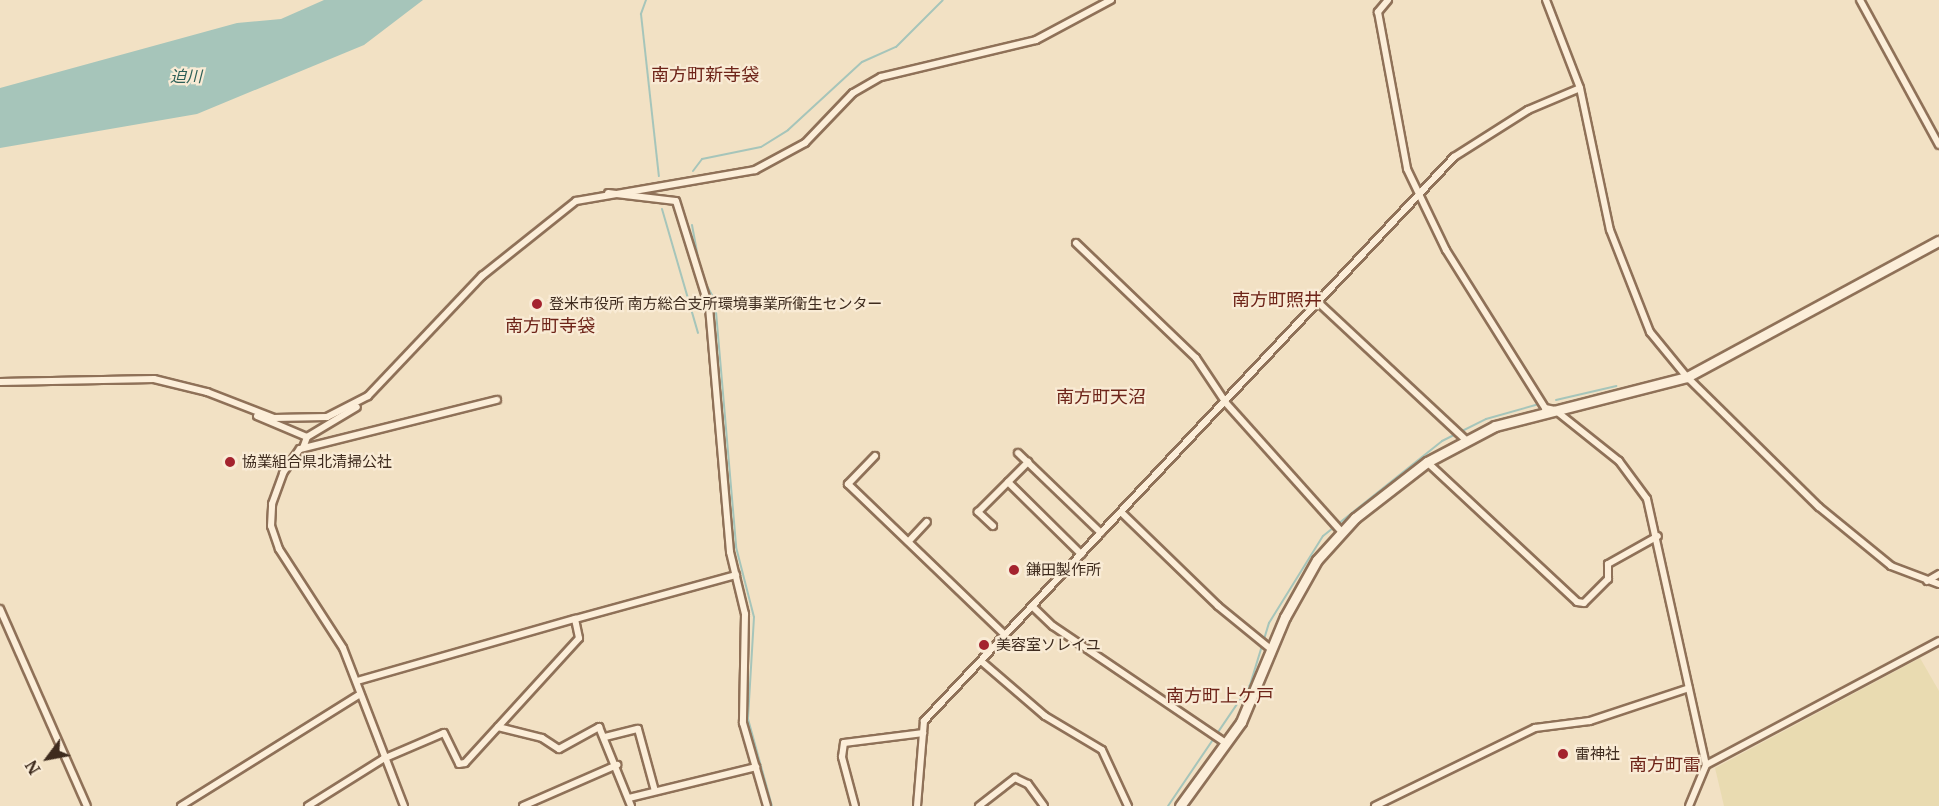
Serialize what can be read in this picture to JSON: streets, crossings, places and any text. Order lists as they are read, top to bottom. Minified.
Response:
{"districts":["南方町新寺袋","南方町照井","南方町寺袋","南方町天沼","南方町上ケ戸","南方町雷"],"water":["迫川"],"places":["登米市役所 南方総合支所環境事業所衛生センター","協業組合県北清掃公社","鎌田製作所","美容室ソレイユ","雷神社"],"north":"bottom left"}
